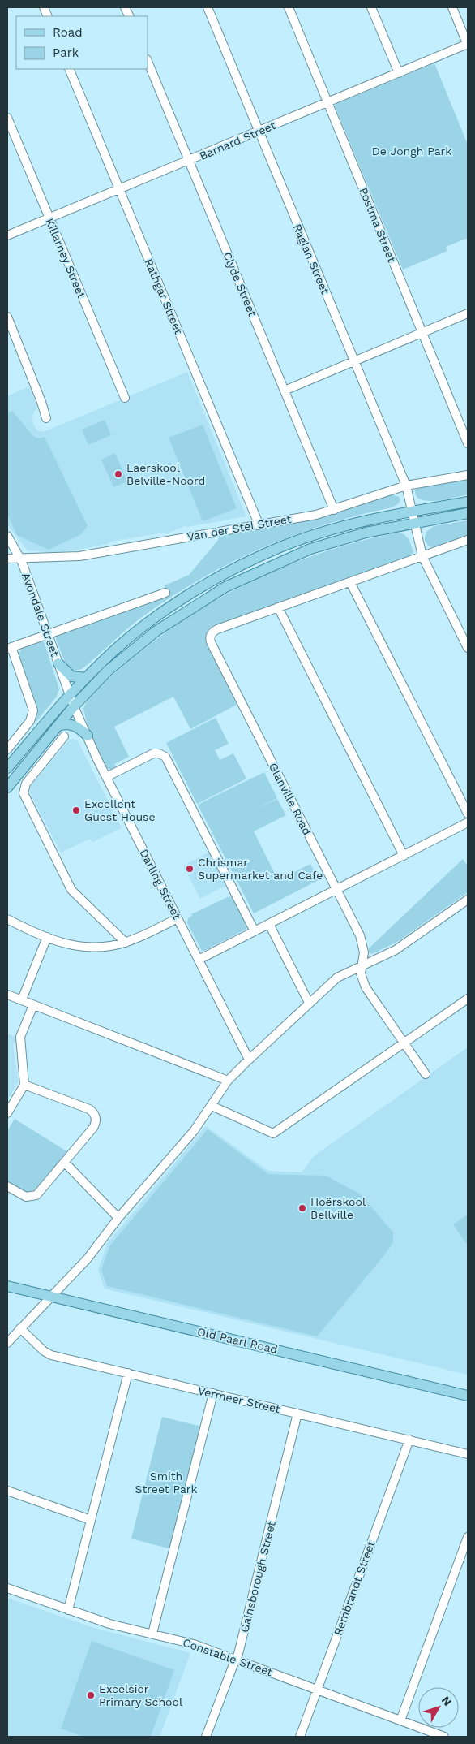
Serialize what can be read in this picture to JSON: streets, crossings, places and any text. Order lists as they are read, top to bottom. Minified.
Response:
{"streets":{"main road":["Old Paarl Road"],"street":["Barnard Street","Postma Street","Killarney Street","Raglan Street","Clyde Street","Rathgar Street","Van der Stel Street","Avondale Street","Glanville Road","Darling Street","Vermeer Street","Gainsborough Street","Rembrandt Street","Constable Street"]},"crossings":[["Barnard Street","Postma Street"],["Barnard Street","Killarney Street"],["Barnard Street","Raglan Street"],["Barnard Street","Clyde Street"],["Barnard Street","Rathgar Street"],["Raglan Street","Van der Stel Street"],["Clyde Street","Van der Stel Street"],["Rathgar Street","Van der Stel Street"],["Van der Stel Street","Avondale Street"],["Avondale Street","Darling Street"],["Vermeer Street","Gainsborough Street"],["Vermeer Street","Rembrandt Street"],["Gainsborough Street","Constable Street"],["Rembrandt Street","Constable Street"]],"parks":["De Jongh Park","Smith Street Park"],"places":["Laerskool Belville-Noord","Excellent Guest House","Chrismar Supermarket and Cafe","Hoërskool Bellville","Excelsior Primary School"],"legend":["Road","Park"],"north":"top right"}
